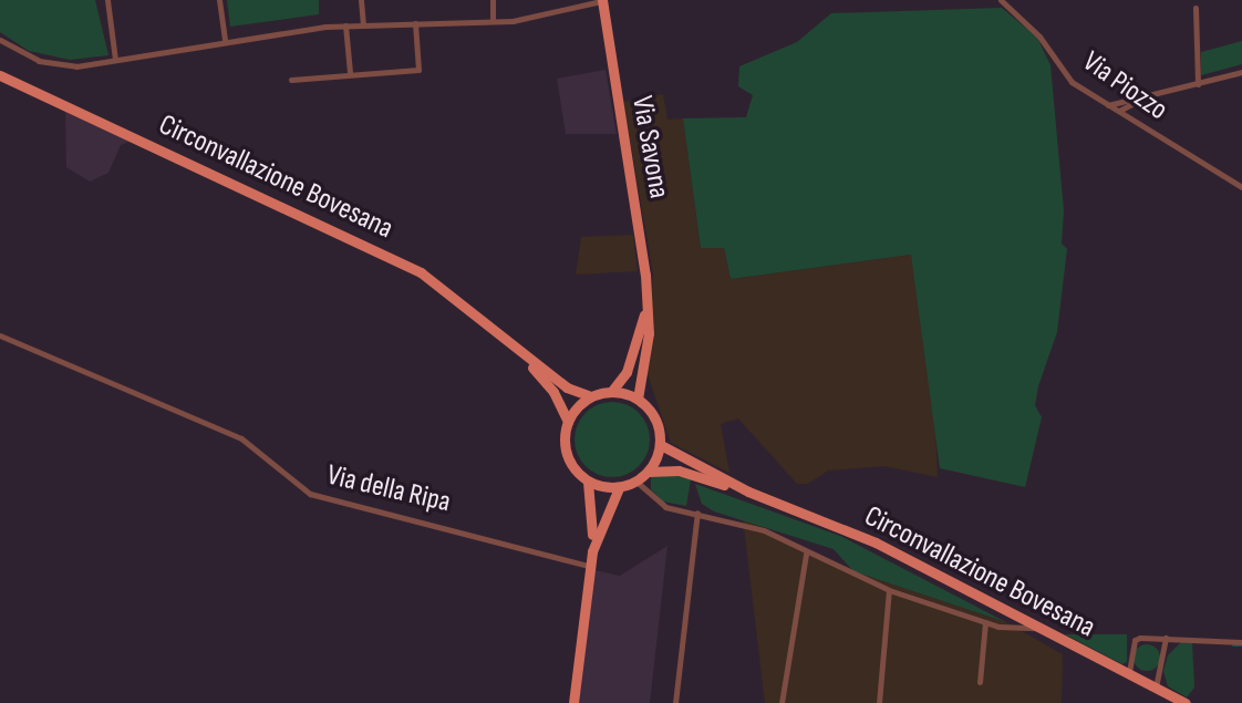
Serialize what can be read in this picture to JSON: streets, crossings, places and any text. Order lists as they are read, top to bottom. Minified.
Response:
{"streets":{"main road":["Via Savona","Circonvallazione Bovesana"],"street":["Via Piozzo","Via della Ripa"]},"crossings":[["Via Savona","Circonvallazione Bovesana"]]}
